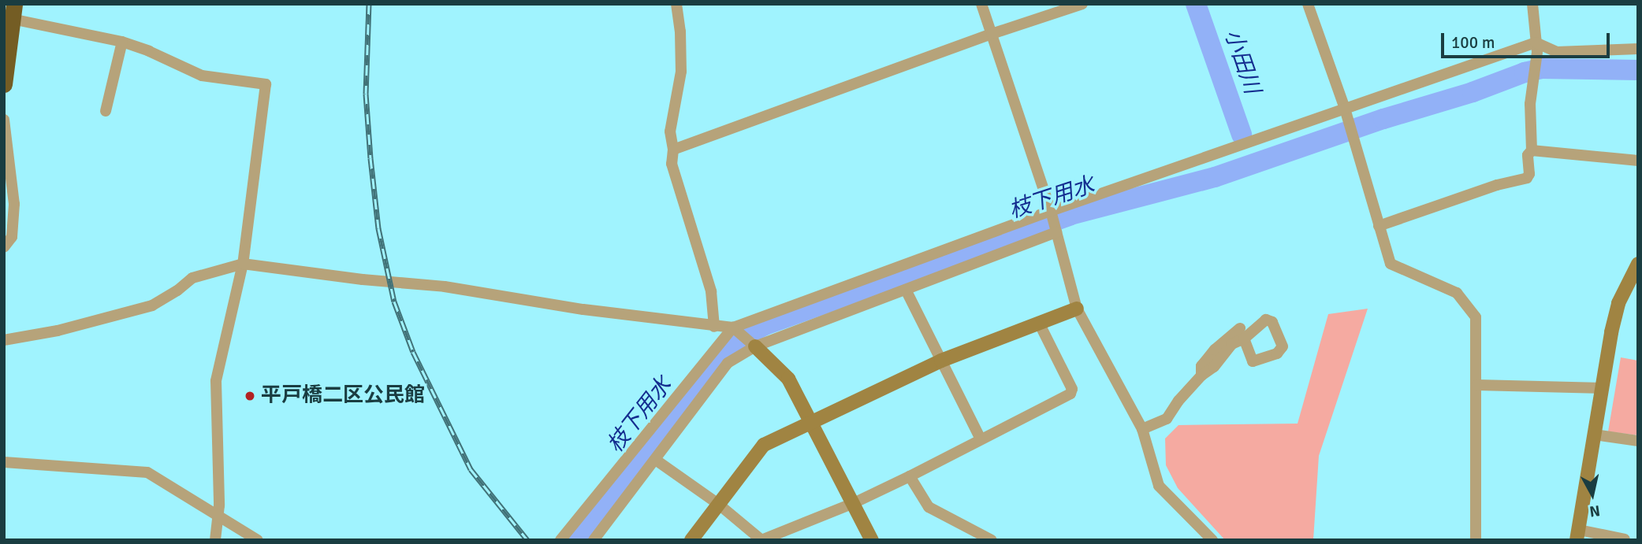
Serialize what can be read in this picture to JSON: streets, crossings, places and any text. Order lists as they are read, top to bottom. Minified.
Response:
{"water":["小田川","枝下用水"],"places":["平戸橋二区公民館"],"scale_bar":"100 m","north":"bottom"}
